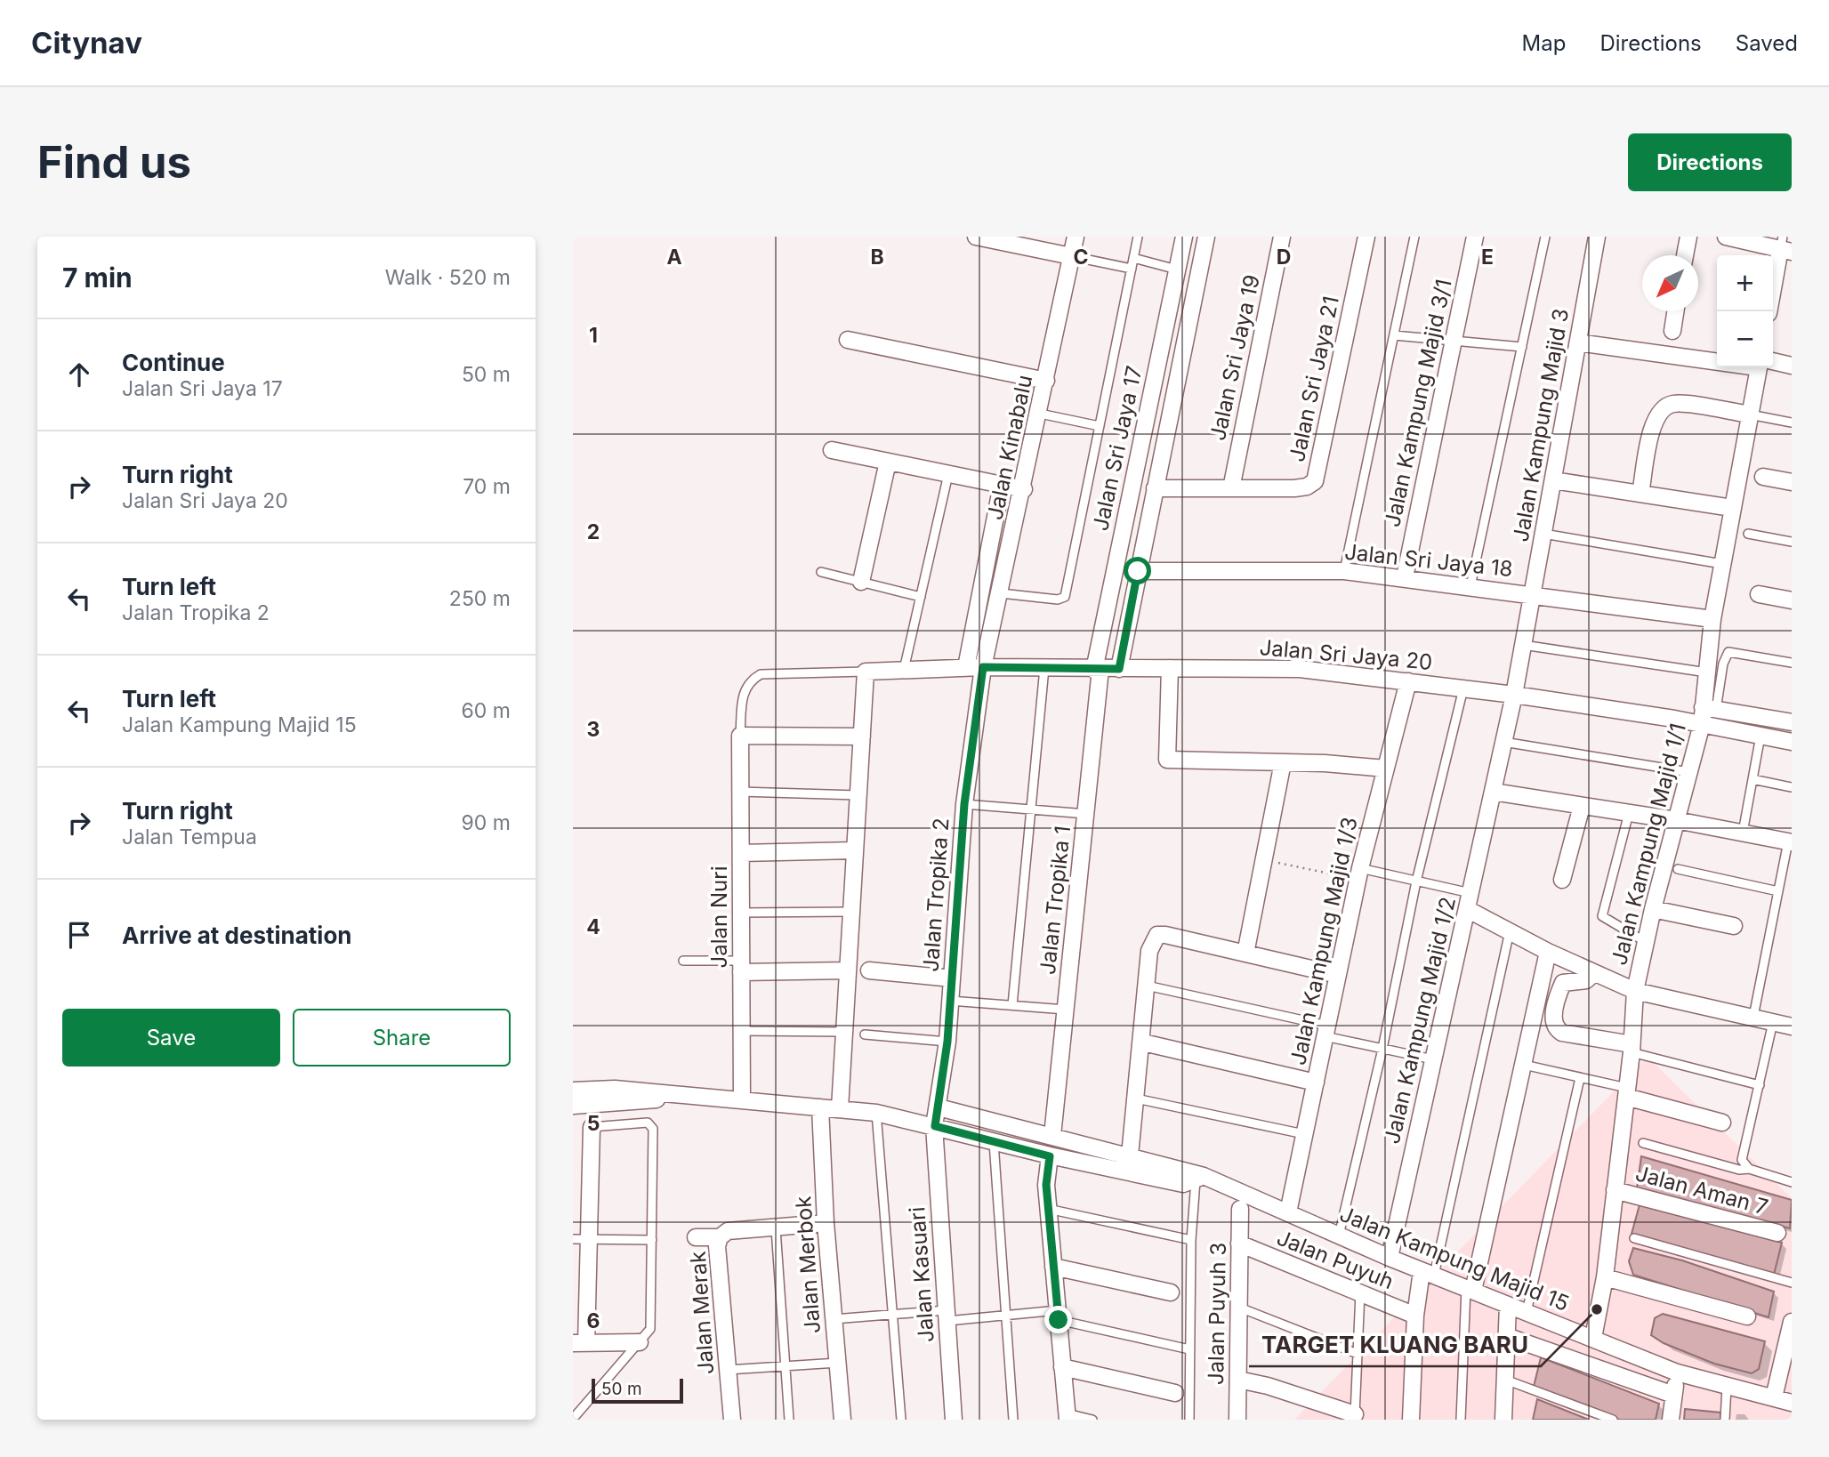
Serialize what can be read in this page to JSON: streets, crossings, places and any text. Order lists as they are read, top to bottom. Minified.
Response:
{"streets":{"street":["Jalan Sri Jaya 19","Jalan Sri Jaya 21","Jalan Kampung Majid 3/1","Jalan Kampung Majid 3","Jalan Kinabalu","Jalan Sri Jaya 17","Jalan Sri Jaya 18","Jalan Sri Jaya 20","Jalan Kampung Majid 1/1","Jalan Tropika 2","Jalan Tropika 1","Jalan Nuri","Jalan Kampung Majid 1/3","Jalan Kampung Majid 1/2","Jalan Aman 7","Jalan Kampung Majid 15","Jalan Puyuh","Jalan Merbok","Jalan Kasuari","Jalan Merak","Jalan Puyuh 3"]},"crossings":[["Jalan Sri Jaya 19","Jalan Sri Jaya 21"],["Jalan Sri Jaya 21","Jalan Sri Jaya 17"],["Jalan Kampung Majid 3/1","Jalan Sri Jaya 18"],["Jalan Kampung Majid 3","Jalan Sri Jaya 18"],["Jalan Kampung Majid 3","Jalan Sri Jaya 20"],["Jalan Kampung Majid 3","Jalan Kampung Majid 1/2"],["Jalan Kinabalu","Jalan Sri Jaya 20"],["Jalan Kinabalu","Jalan Tropika 2"],["Jalan Sri Jaya 17","Jalan Sri Jaya 18"],["Jalan Sri Jaya 17","Jalan Sri Jaya 20"],["Jalan Sri Jaya 17","Jalan Tropika 1"],["Jalan Sri Jaya 18","Jalan Kampung Majid 1/1"],["Jalan Sri Jaya 20","Jalan Kampung Majid 1/1"],["Jalan Sri Jaya 20","Jalan Tropika 2"],["Jalan Sri Jaya 20","Jalan Tropika 1"],["Jalan Sri Jaya 20","Jalan Kampung Majid 1/3"],["Jalan Sri Jaya 20","Jalan Kampung Majid 1/2"],["Jalan Kampung Majid 1/1","Jalan Aman 7"],["Jalan Kampung Majid 1/1","Jalan Kampung Majid 15"],["Jalan Tropika 2","Jalan Kampung Majid 15"],["Jalan Tropika 2","Jalan Kasuari"],["Jalan Tropika 1","Jalan Kampung Majid 15"],["Jalan Nuri","Jalan Kampung Majid 15"],["Jalan Kampung Majid 1/3","Jalan Kampung Majid 15"],["Jalan Kampung Majid 1/2","Jalan Kampung Majid 15"],["Jalan Kampung Majid 15","Jalan Merbok"],["Jalan Kampung Majid 15","Jalan Kasuari"],["Jalan Puyuh","Jalan Puyuh 3"],["Jalan Merbok","Jalan Merak"]],"places":["TARGET KLUANG BARU"],"scale_bar":"50 m","north":"bottom left","page":{"header":"Citynav","nav":["Map","Directions","Saved"],"buttons":["Directions",["Save","Share"]],"title":"Find us","heading":["7 min","Walk · 520 m"],"map_buttons":["+","−"],"list":[["Continue","Jalan Sri Jaya 17","50 m"],["Turn right","Jalan Sri Jaya 20","70 m"],["Turn left","Jalan Tropika 2","250 m"],["Turn left","Jalan Kampung Majid 15","60 m"],["Turn right","Jalan Tempua","90 m"],"Arrive at destination"],"scale":"50 m"},"grid":{"columns":["A","B","C","D","E"],"rows":["1","2","3","4","5","6"]}}
